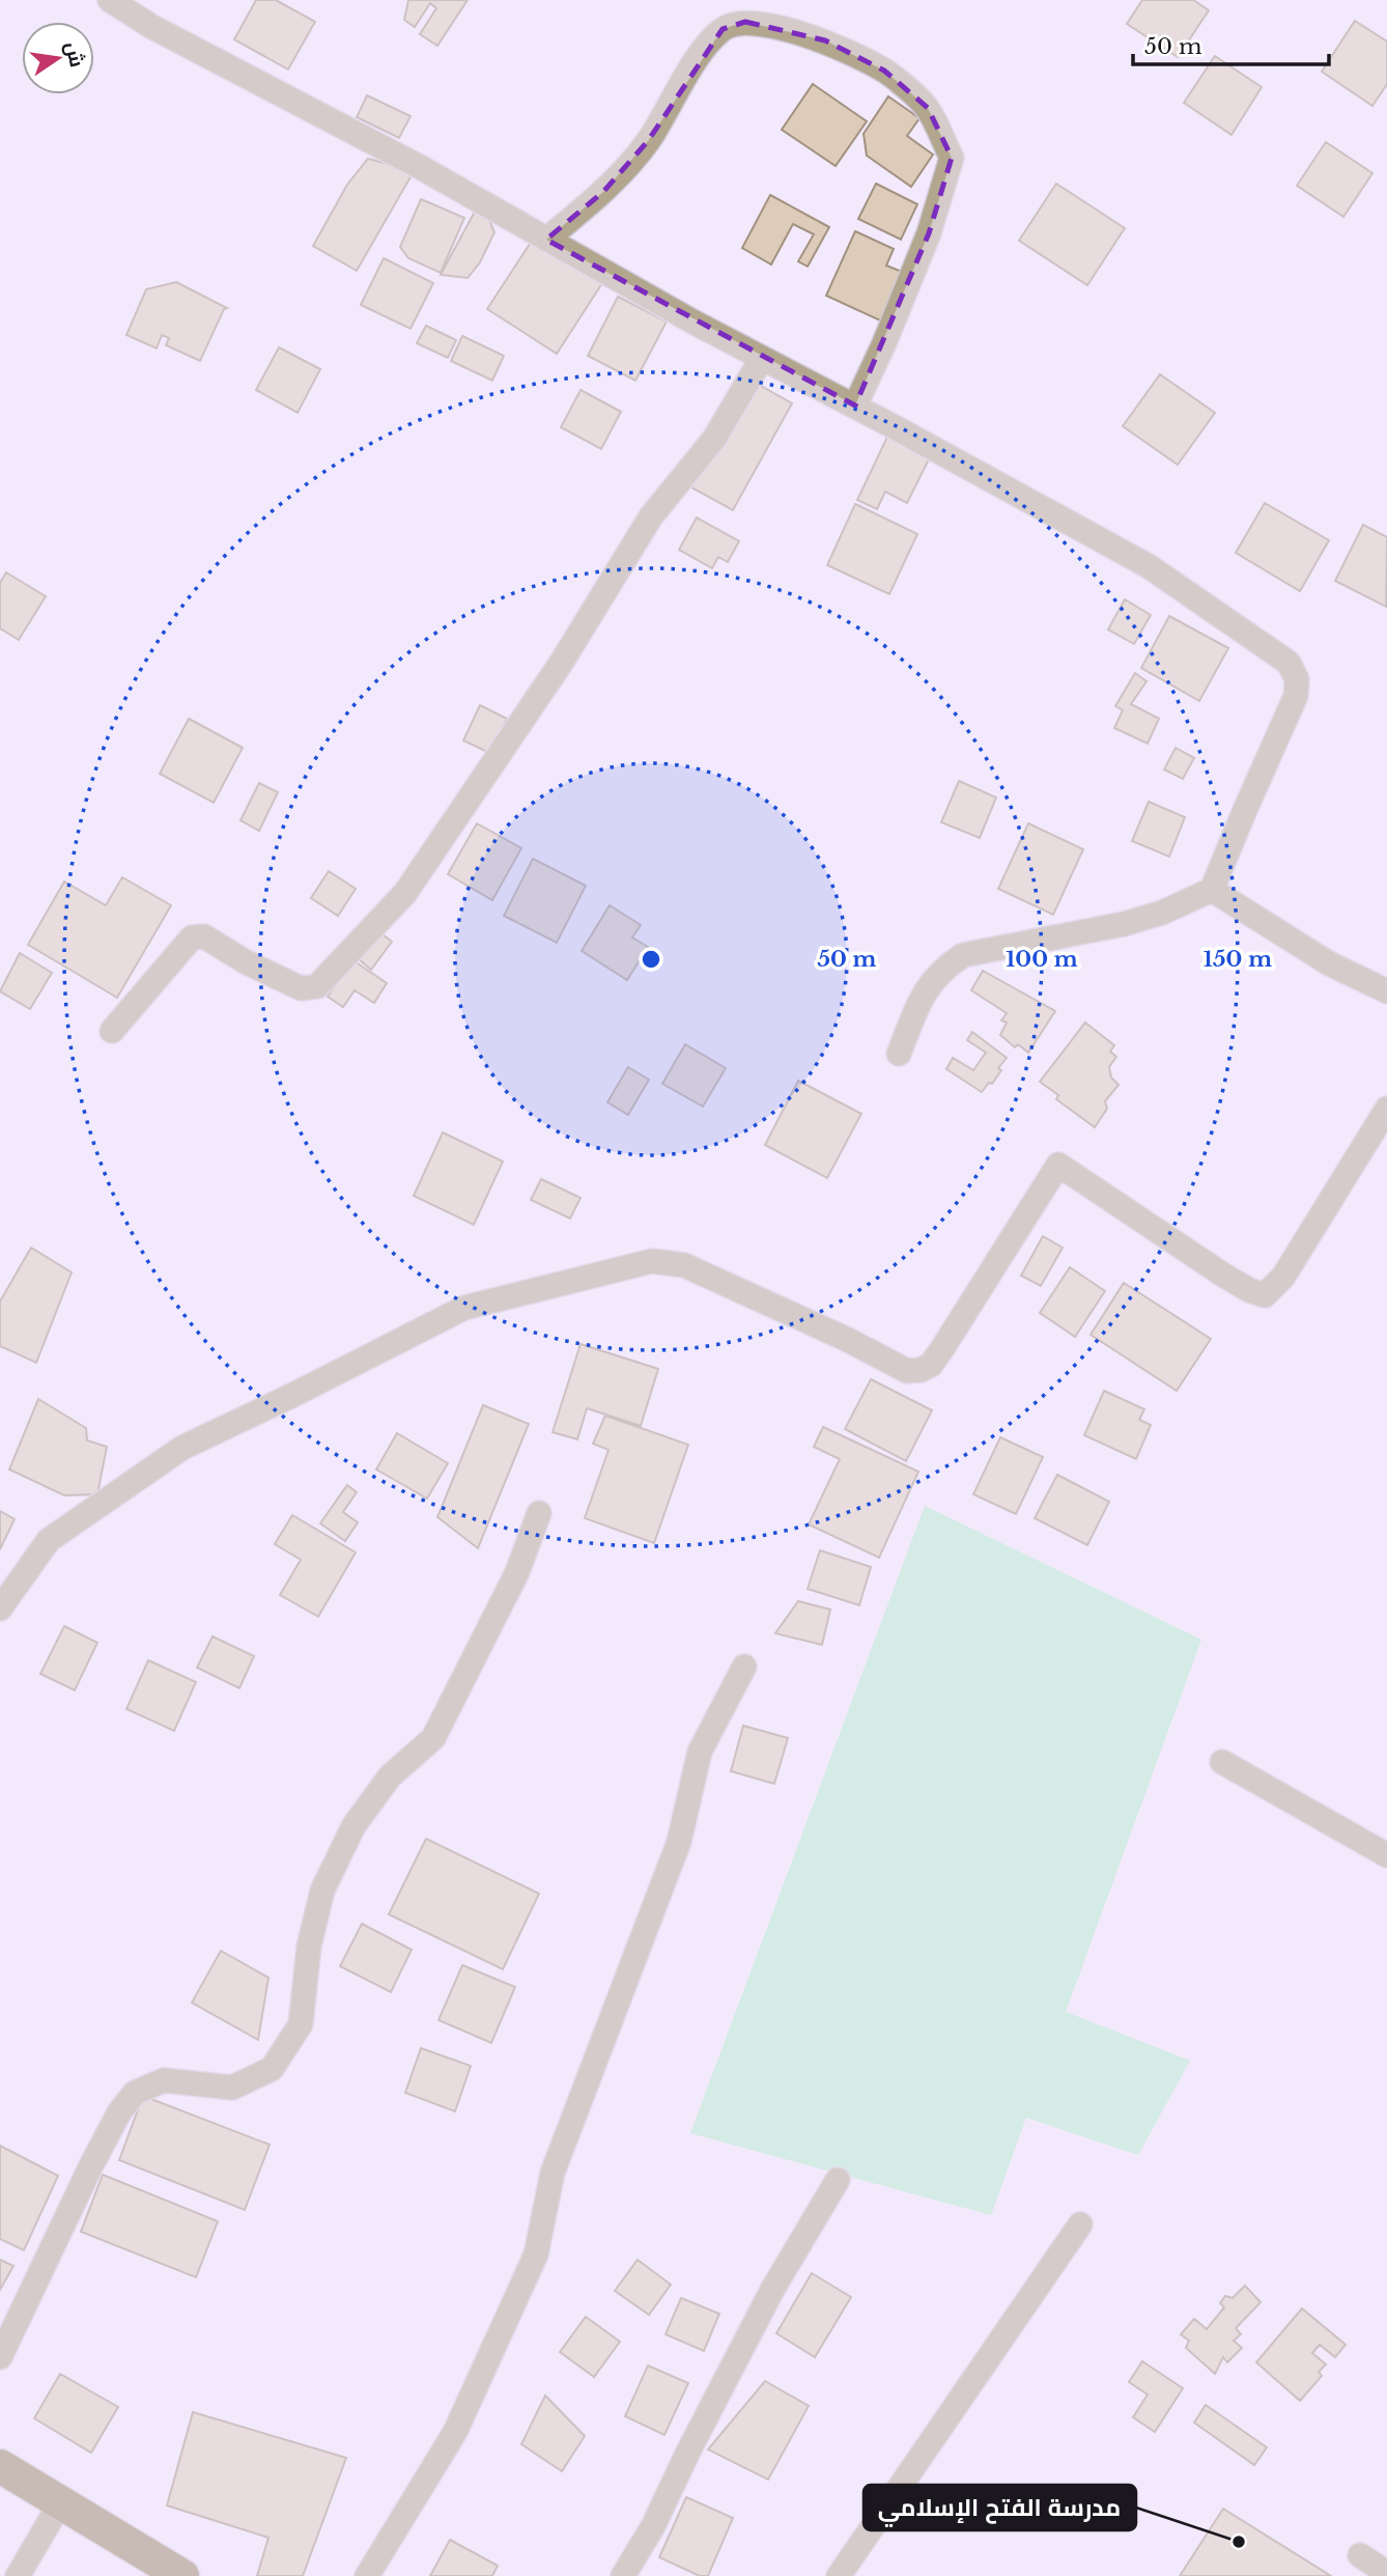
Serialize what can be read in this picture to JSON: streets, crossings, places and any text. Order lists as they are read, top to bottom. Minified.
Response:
{"places":["مدرسة الفتح الإسلامي"],"scale_bar":"50 m","north":"right","rings":["50 m","100 m","150 m"]}
